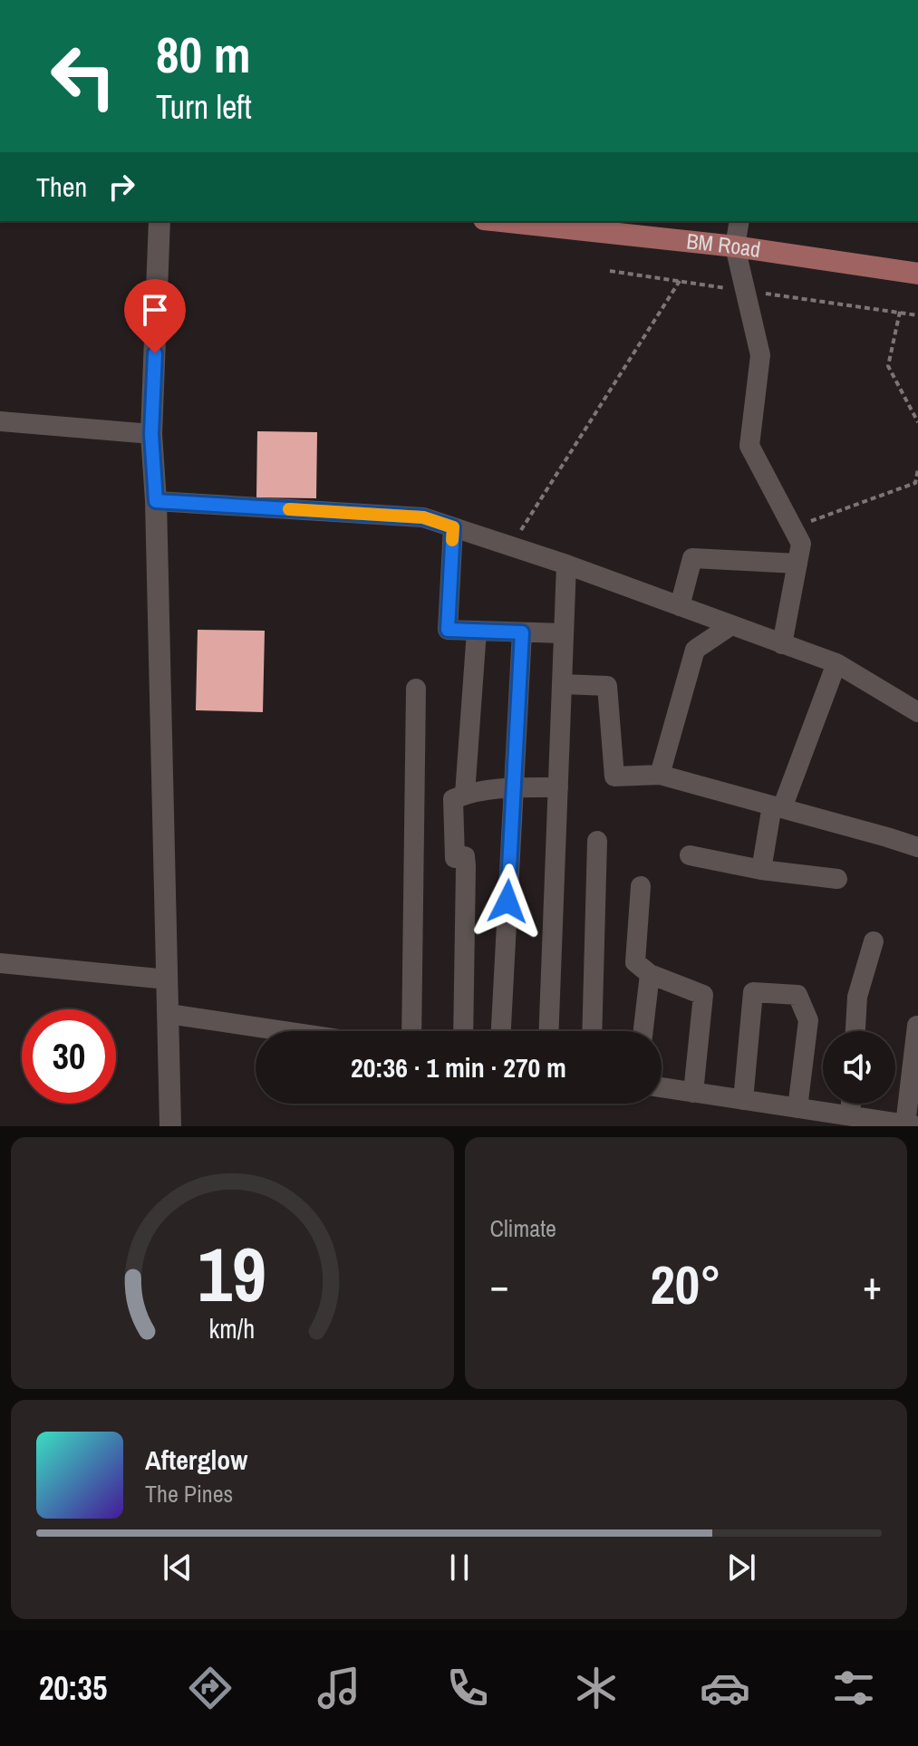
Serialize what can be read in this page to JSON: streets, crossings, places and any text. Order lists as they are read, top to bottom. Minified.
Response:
{"streets":{"main road":["BM Road"]},"page":{"turn":["80 m","Turn left"],"then":"Then","limit":"30","trip":"20:36 · 1 min · 270 m","tile":"Climate","heat":["−","20°","+"],"song":["Afterglow","The Pines"],"tabs":"20:35","gauge":["19","km/h"]}}
